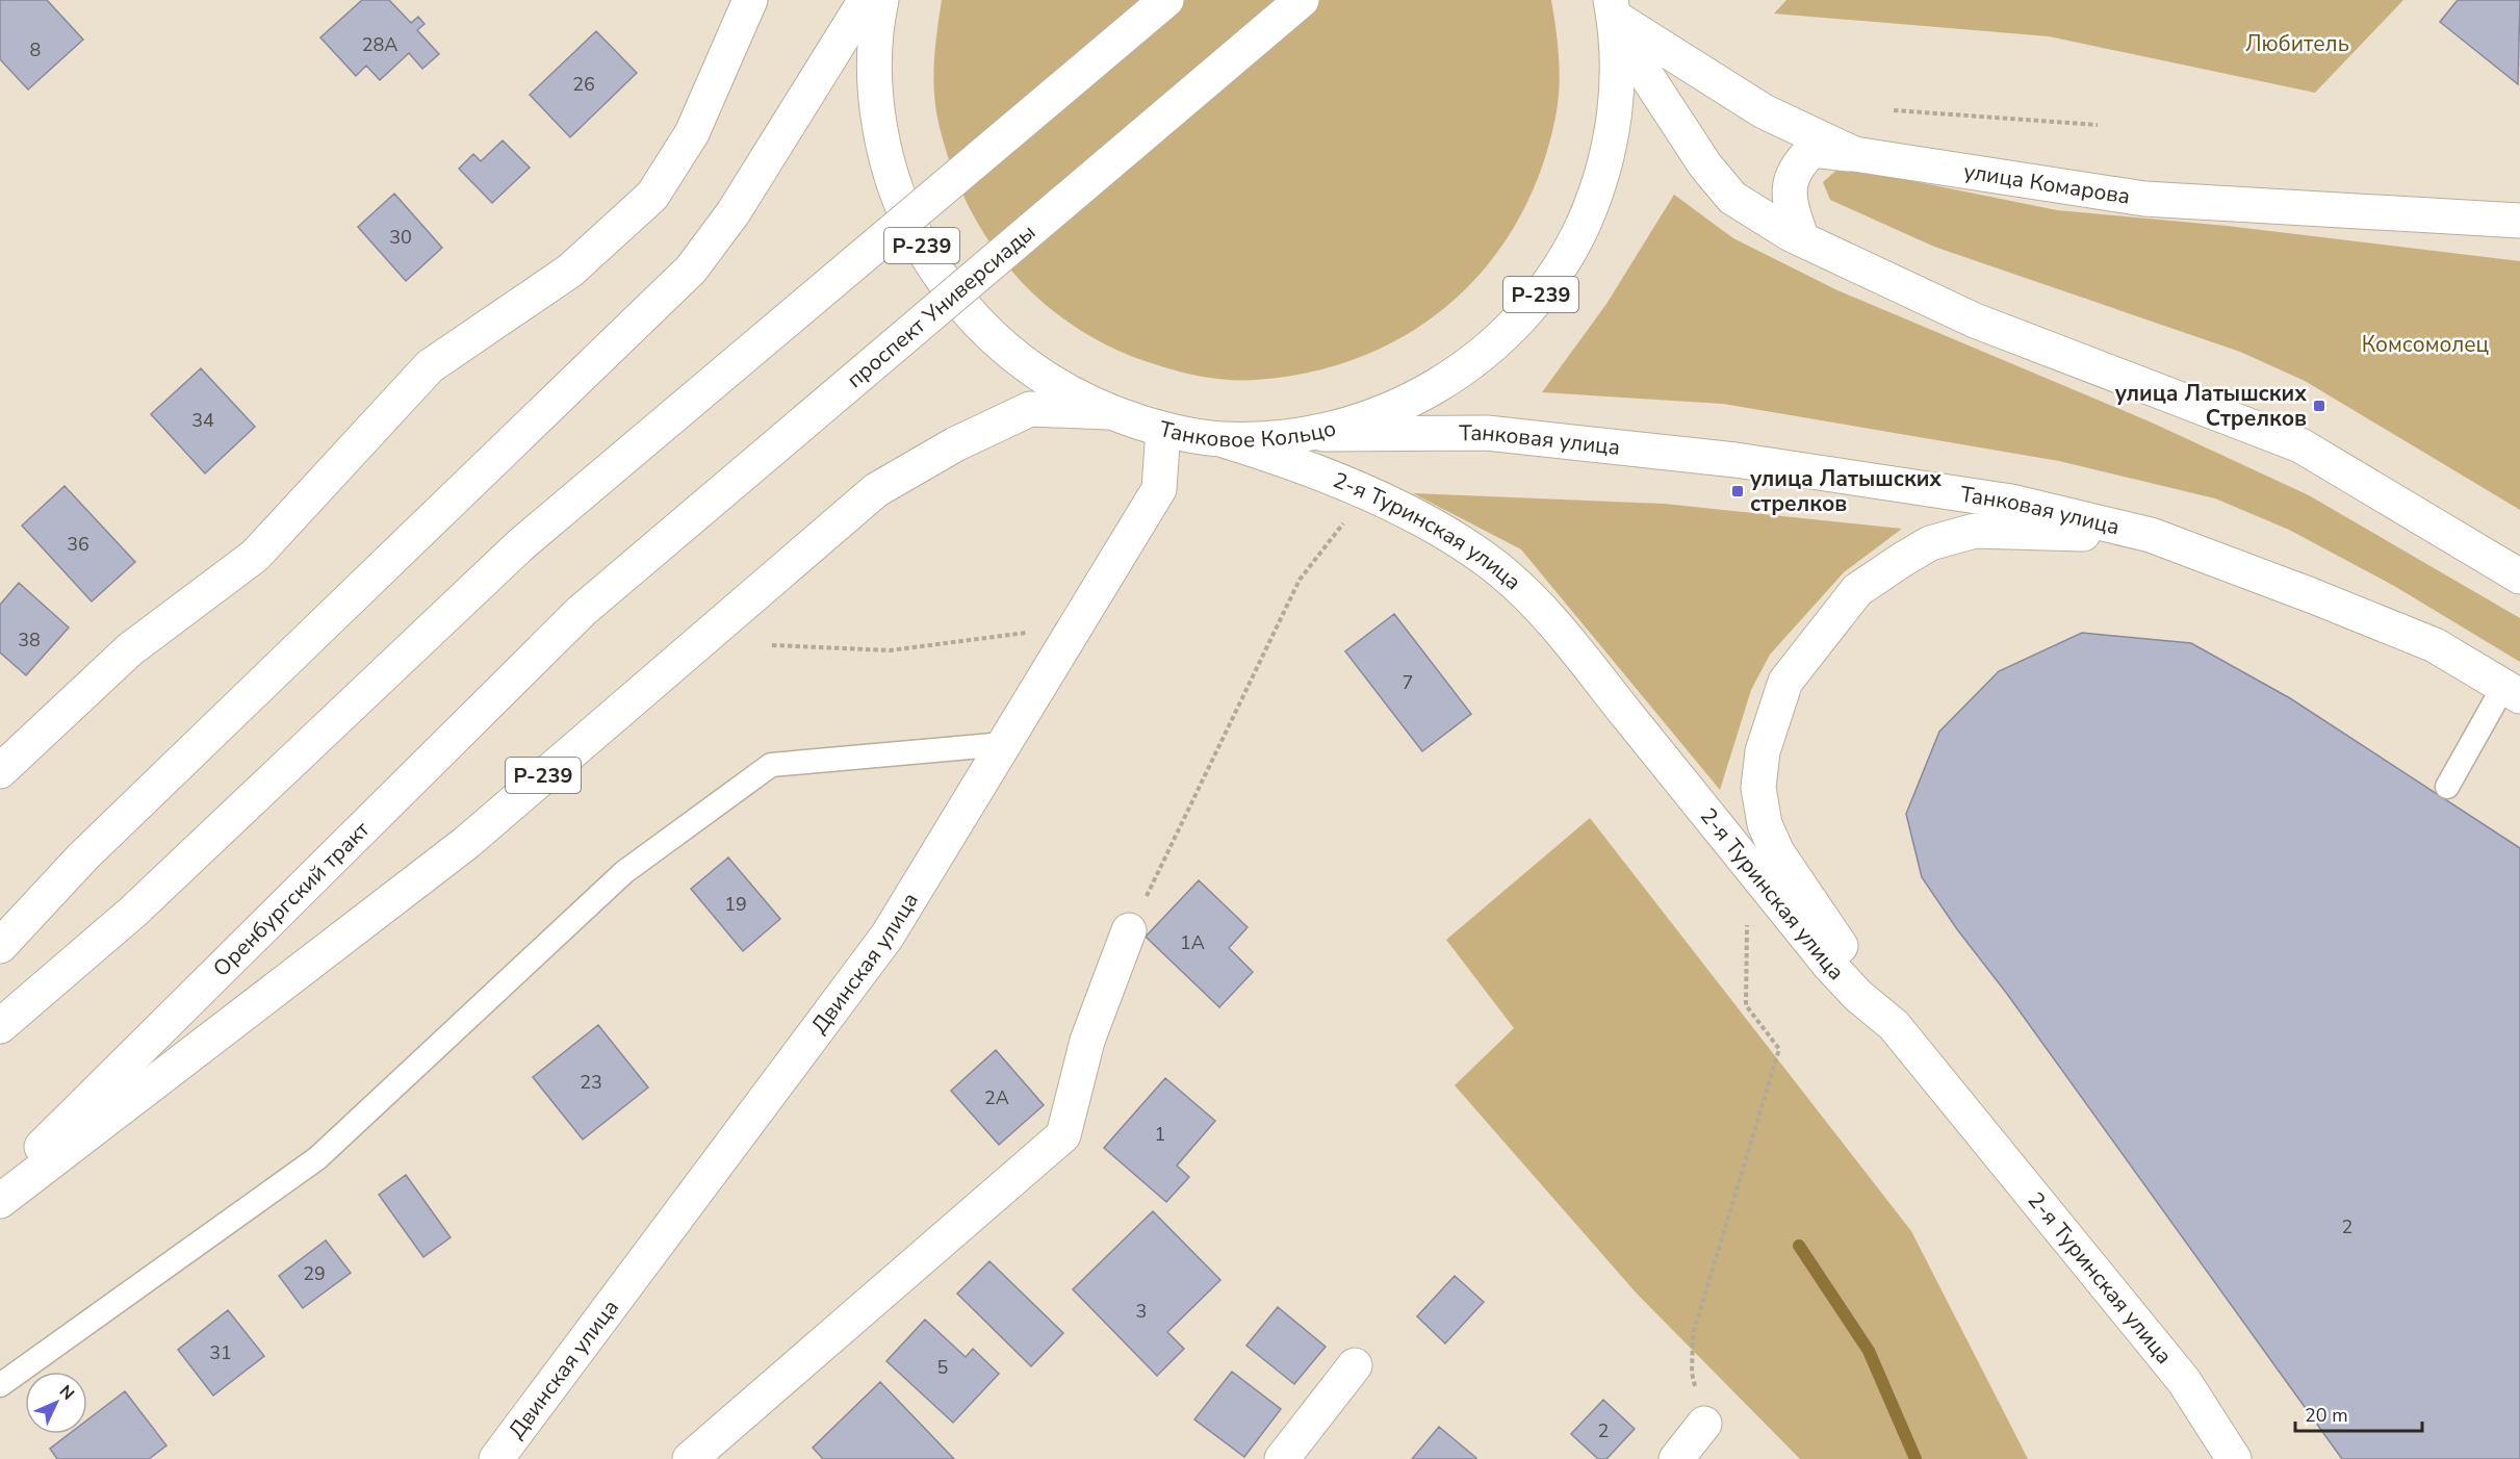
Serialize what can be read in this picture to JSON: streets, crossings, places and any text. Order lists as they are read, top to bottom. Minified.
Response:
{"streets":{"main road":["улица Комарова","Р-239","проспект Универсиады","Танковое Кольцо","Танковая улица","2-я Туринская улица","Оренбургский тракт","Двинская улица"]},"crossings":[["улица Комарова","Танковое Кольцо"],["Р-239","Танковое Кольцо"],["проспект Универсиады","Оренбургский тракт"],["Танковое Кольцо","Танковая улица"],["Танковое Кольцо","2-я Туринская улица"],["Танковое Кольцо","Двинская улица"]],"parks":["Любитель","Комсомолец"],"places":{"transit":["улица Латышских Стрелков","улица Латышских стрелков"]},"house_numbers":["28А","8","26","30","34","36","38","7","19","1А","23","2А","1","2","29","3","31","5","2"],"scale_bar":"20 m","north":"top right"}
